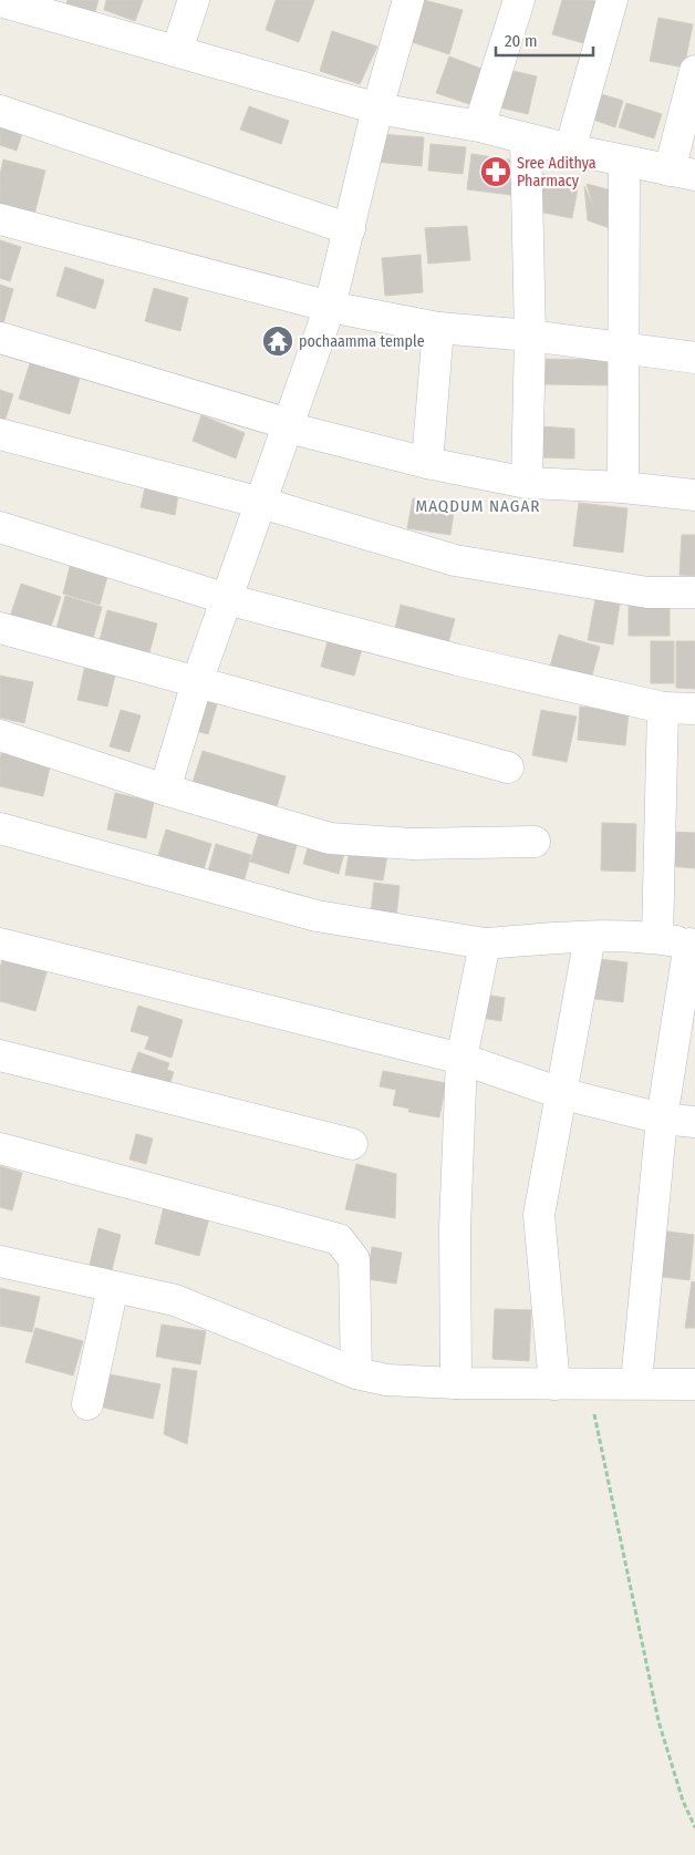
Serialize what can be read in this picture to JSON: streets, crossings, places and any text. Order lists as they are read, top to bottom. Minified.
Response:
{"districts":["MAQDUM NAGAR"],"places":{"pharmacy":["Sree Adithya Pharmacy"],"temple":["pochaamma temple"]},"scale_bar":"20 m"}
